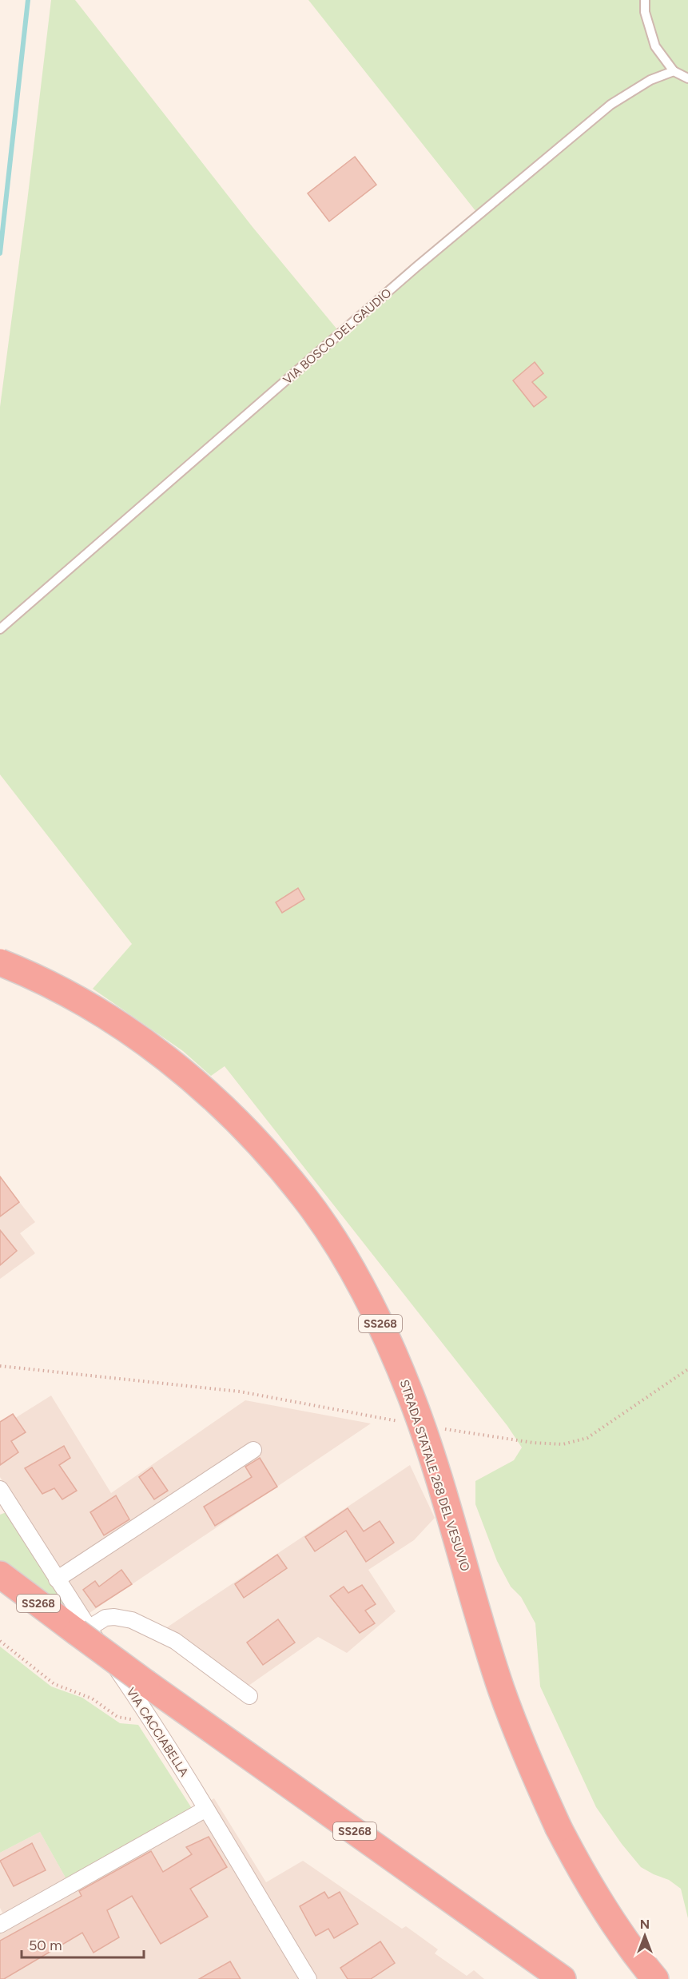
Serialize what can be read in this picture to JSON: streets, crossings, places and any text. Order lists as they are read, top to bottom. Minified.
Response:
{"streets":{"highway":["SS268","STRADA STATALE 268 DEL VESUVIO"],"street":["VIA CACCIABELLA"],"lane":["VIA BOSCO DEL GAUDIO"]},"crossings":[["SS268","VIA CACCIABELLA"]],"scale_bar":"50 m","north":"top"}
